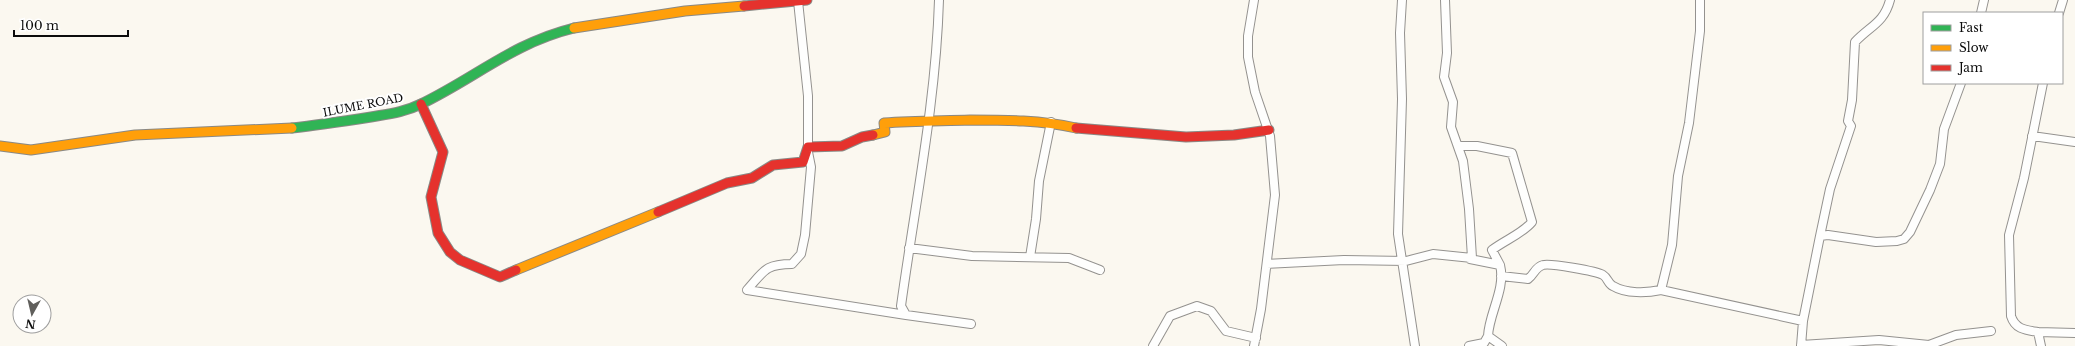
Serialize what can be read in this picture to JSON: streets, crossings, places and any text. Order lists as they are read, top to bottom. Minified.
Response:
{"streets":{"street":["ILUME ROAD"]},"legend":["Fast","Slow","Jam"],"scale_bar":"100 m","north":"bottom"}
